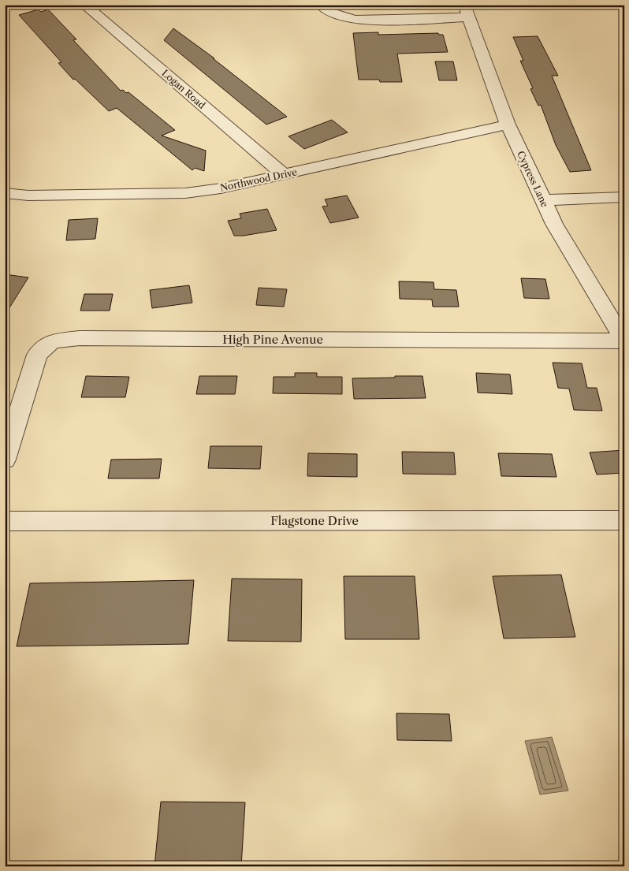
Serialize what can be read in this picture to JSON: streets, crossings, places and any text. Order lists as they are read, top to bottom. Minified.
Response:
{"streets":{"street":["Logan Road","Cypress Lane","Northwood Drive","High Pine Avenue","Flagstone Drive"]},"crossings":[["Logan Road","Northwood Drive"],["Cypress Lane","Northwood Drive"],["Cypress Lane","High Pine Avenue"]]}
